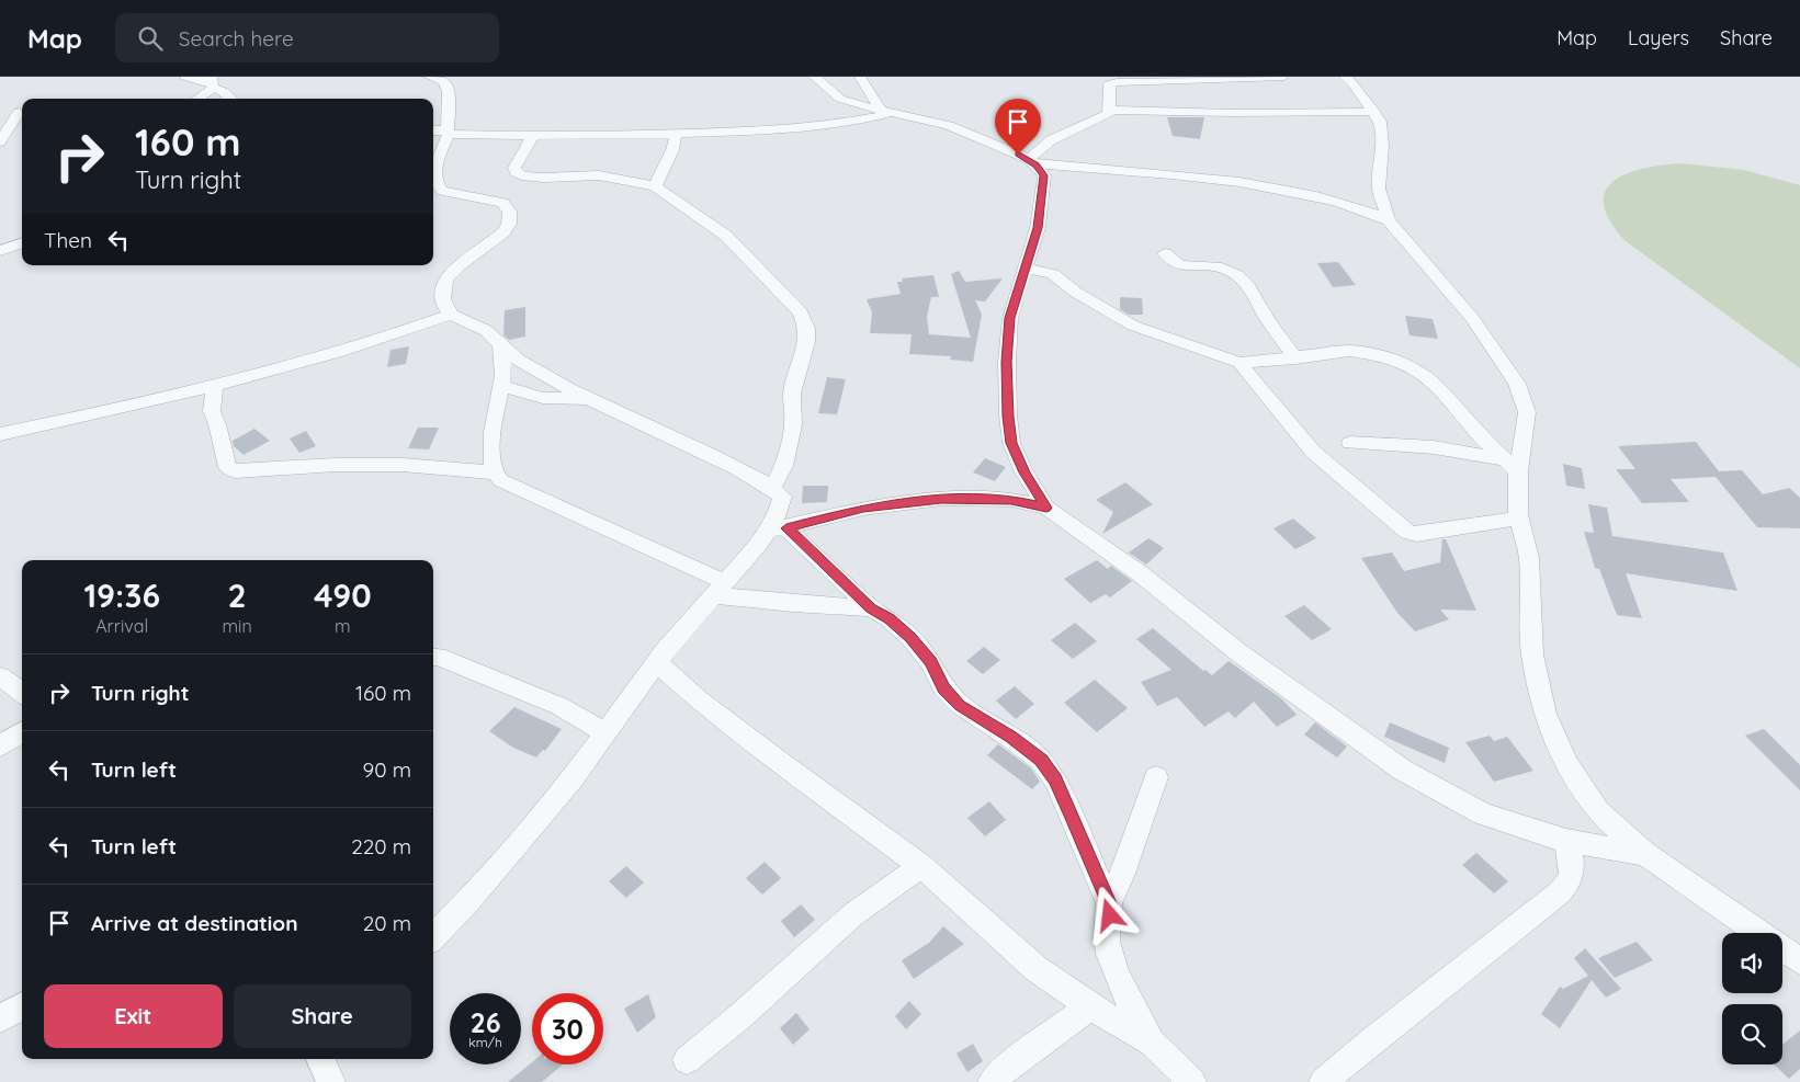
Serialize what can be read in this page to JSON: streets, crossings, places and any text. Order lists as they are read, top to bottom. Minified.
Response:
{"page":{"header":"Map","search":"Search here","nav":["Map","Layers","Share"],"turn":["160 m","Turn right"],"then":"Then","eta":["19:36","Arrival","2","min","490","m"],"list":[{"name":"Turn right","value":"160 m"},{"name":"Turn left","value":"90 m"},{"name":"Turn left","value":"220 m"},{"name":"Arrive at destination","value":"20 m"}],"buttons":["Exit","Share"],"speed":"26 km/h","limit":"30"}}
